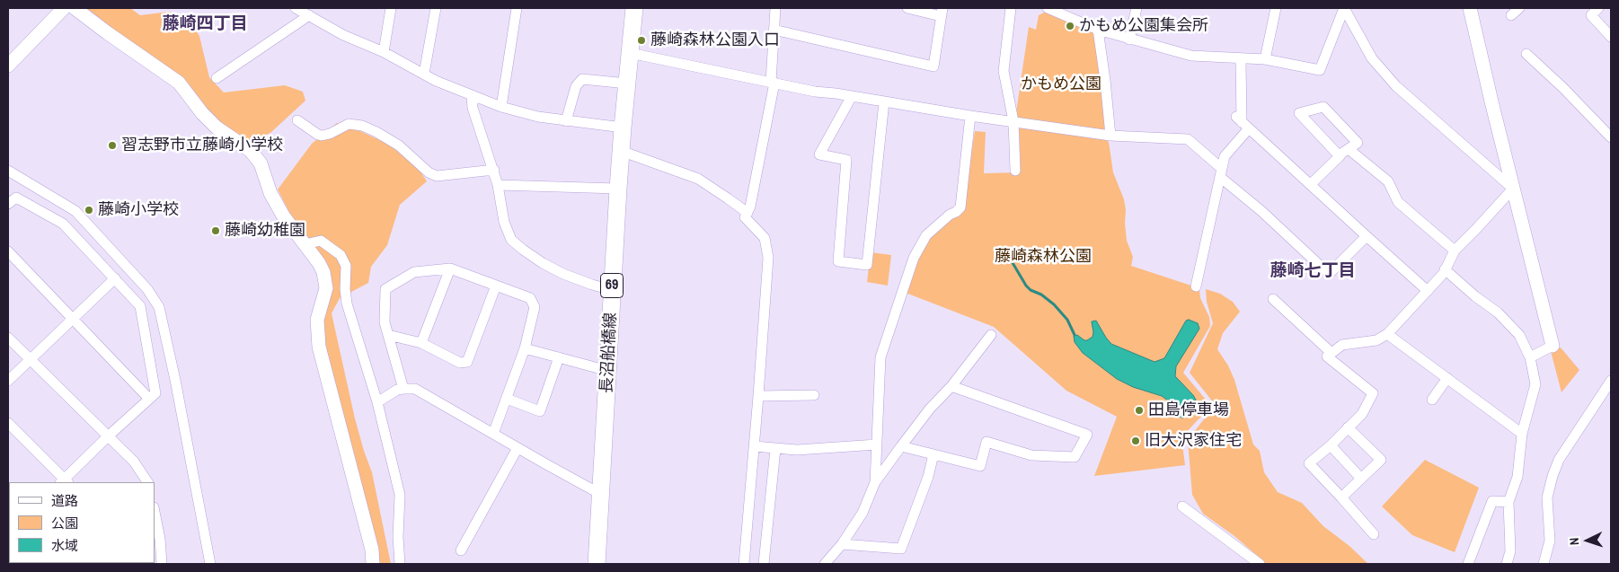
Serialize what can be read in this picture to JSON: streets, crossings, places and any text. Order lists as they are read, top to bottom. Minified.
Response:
{"streets":{"main road":["69","長沼船橋線"]},"districts":["藤崎四丁目","藤崎七丁目"],"parks":["かもめ公園","藤崎森林公園"],"places":["かもめ公園集会所","藤崎森林公園入口","習志野市立藤崎小学校","藤崎小学校","藤崎幼稚園","田島停車場","旧大沢家住宅"],"legend":["道路","公園","水域"],"north":"left"}
